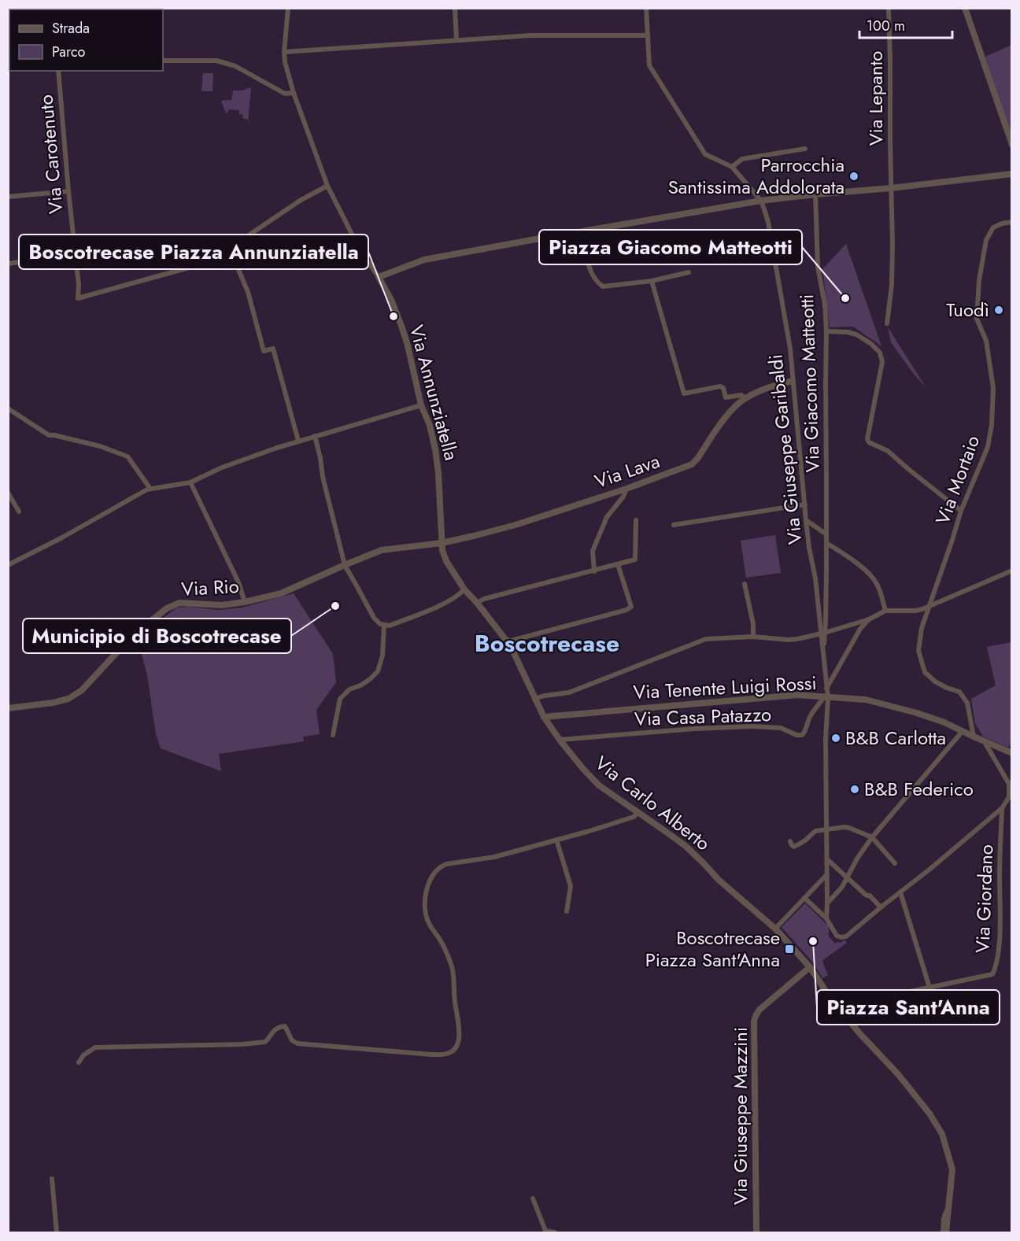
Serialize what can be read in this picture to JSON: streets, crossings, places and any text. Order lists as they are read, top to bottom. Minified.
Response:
{"streets":{"street":["Via Lepanto","Via Carotenuto","Via Giacomo Matteotti","Via Annunziatella","Via Giuseppe Garibaldi","Via Lava","Via Mortaio","Via Rio","Via Tenente Luigi Rossi","Via Casa Patazzo","Via Carlo Alberto","Via Giordano","Via Giuseppe Mazzini"]},"crossings":[["Via Giacomo Matteotti","Via Giuseppe Garibaldi"],["Via Annunziatella","Via Lava"],["Via Annunziatella","Via Rio"],["Via Annunziatella","Via Tenente Luigi Rossi"],["Via Annunziatella","Via Carlo Alberto"],["Via Giuseppe Garibaldi","Via Lava"],["Via Lava","Via Rio"],["Via Mortaio","Via Tenente Luigi Rossi"],["Via Tenente Luigi Rossi","Via Casa Patazzo"],["Via Tenente Luigi Rossi","Via Carlo Alberto"],["Via Casa Patazzo","Via Carlo Alberto"],["Via Carlo Alberto","Via Giordano"],["Via Carlo Alberto","Via Giuseppe Mazzini"]],"districts":["Boscotrecase"],"places":{"other":["Parrocchia Santissima Addolorata","Piazza Giacomo Matteotti","Tuodì","Boscotrecase Piazza Annunziatella","Municipio di Boscotrecase","B&B Carlotta","B&B Federico","Piazza Sant'Anna"],"transit":["Boscotrecase Piazza Sant'Anna"]},"legend":["Strada","Parco"],"scale_bar":"100 m"}
